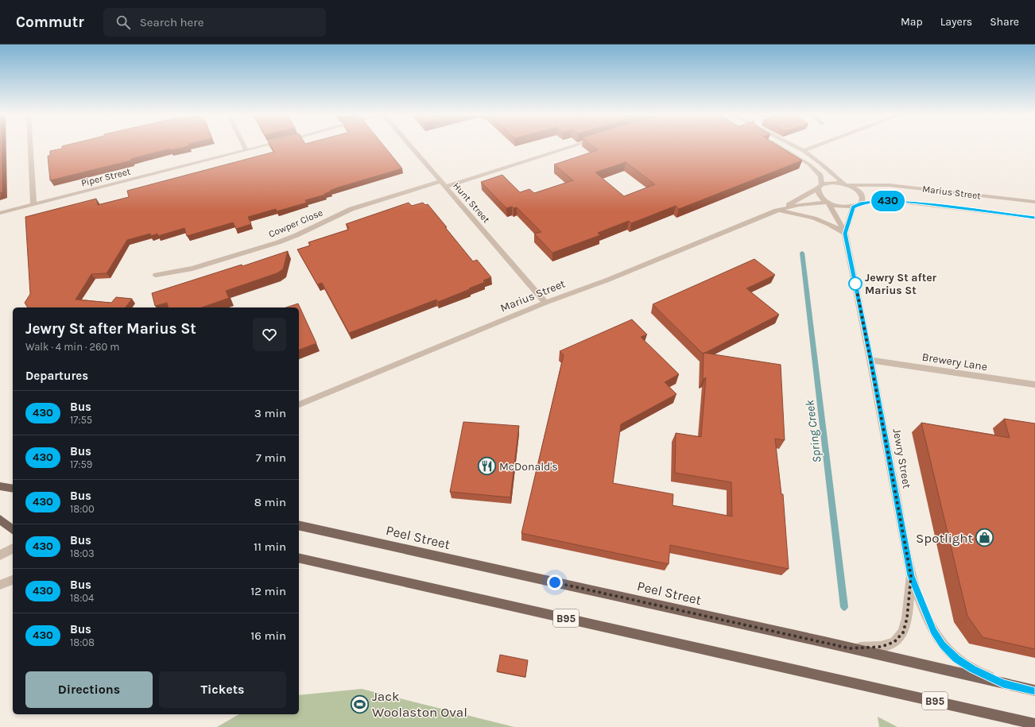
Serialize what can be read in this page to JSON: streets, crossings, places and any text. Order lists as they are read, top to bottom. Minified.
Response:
{"streets":{"main road":["Peel Street","B95"],"street":["Piper Street","Marius Street","Hunt Street","Cowper Close","Brewery Lane","Jewry Street"]},"crossings":[["Marius Street","Hunt Street"],["Marius Street","Jewry Street"],["Hunt Street","Cowper Close"],["Brewery Lane","Jewry Street"],["Jewry Street","Peel Street"]],"water":["Spring Creek"],"places":{"other":["Jewry St after Marius St"],"restaurant":["McDonald's"],"shop":["Spotlight"],"sports":["Jack Woolaston Oval"]},"lines":["bus line 430"],"page":{"header":"Commutr","search":"Search here","nav":["Map","Layers","Share"],"on_map":"430","heading":[["Jewry St after Marius St","Walk · 4 min · 260 m"],"Departures"],"list":[{"mark":"430","name":"Bus","note":"17:55","value":"3 min"},{"mark":"430","name":"Bus","note":"17:59","value":"7 min"},{"mark":"430","name":"Bus","note":"18:00","value":"8 min"},{"mark":"430","name":"Bus","note":"18:03","value":"11 min"},{"mark":"430","name":"Bus","note":"18:04","value":"12 min"},{"mark":"430","name":"Bus","note":"18:08","value":"16 min"}],"buttons":["Directions","Tickets"]}}
